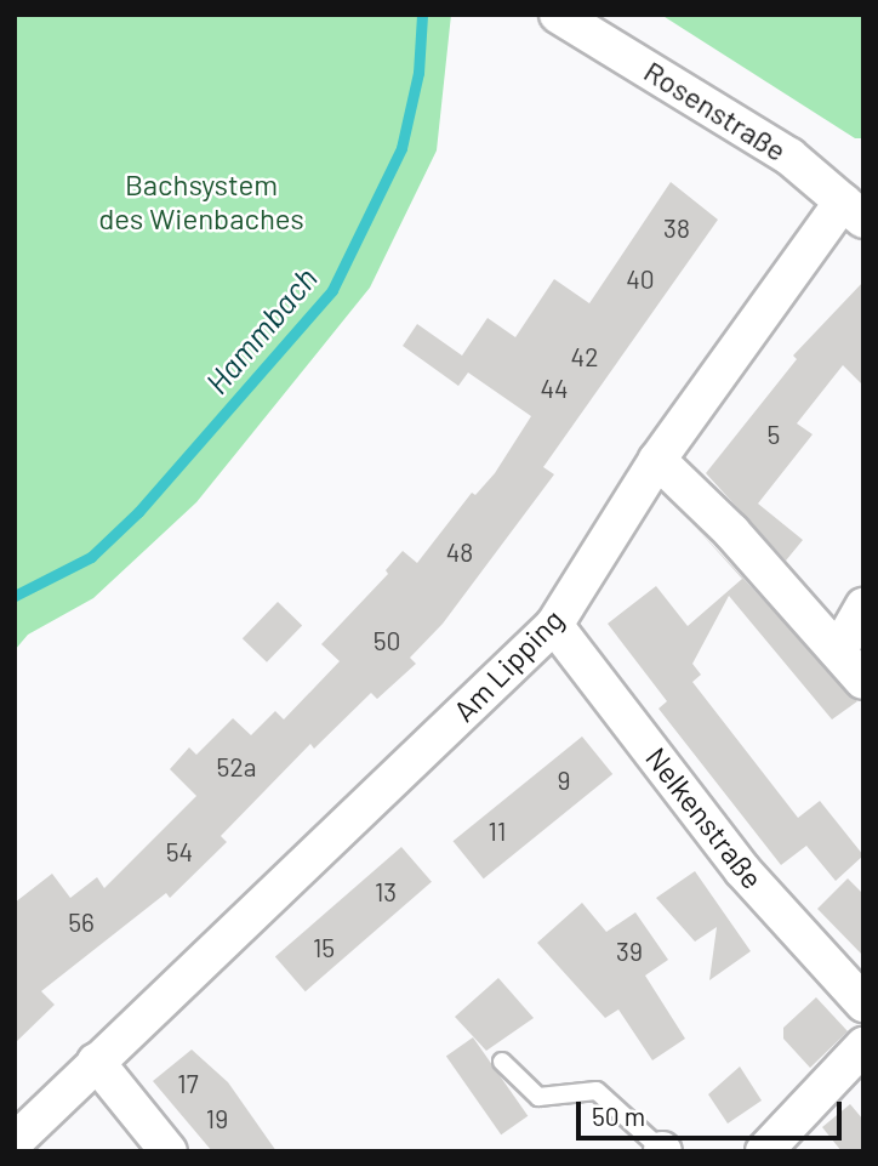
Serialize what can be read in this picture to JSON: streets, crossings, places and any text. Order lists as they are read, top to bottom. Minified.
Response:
{"streets":{"street":["Rosenstraße","Am Lipping","Nelkenstraße"]},"crossings":[["Rosenstraße","Am Lipping"],["Am Lipping","Nelkenstraße"]],"water":["Hammbach"],"parks":["Bachsystem des Wienbaches"],"house_numbers":["38","40","42","44","5","48","50","52a","9","11","54","13","56","15","39","17","19"],"scale_bar":"50 m"}
